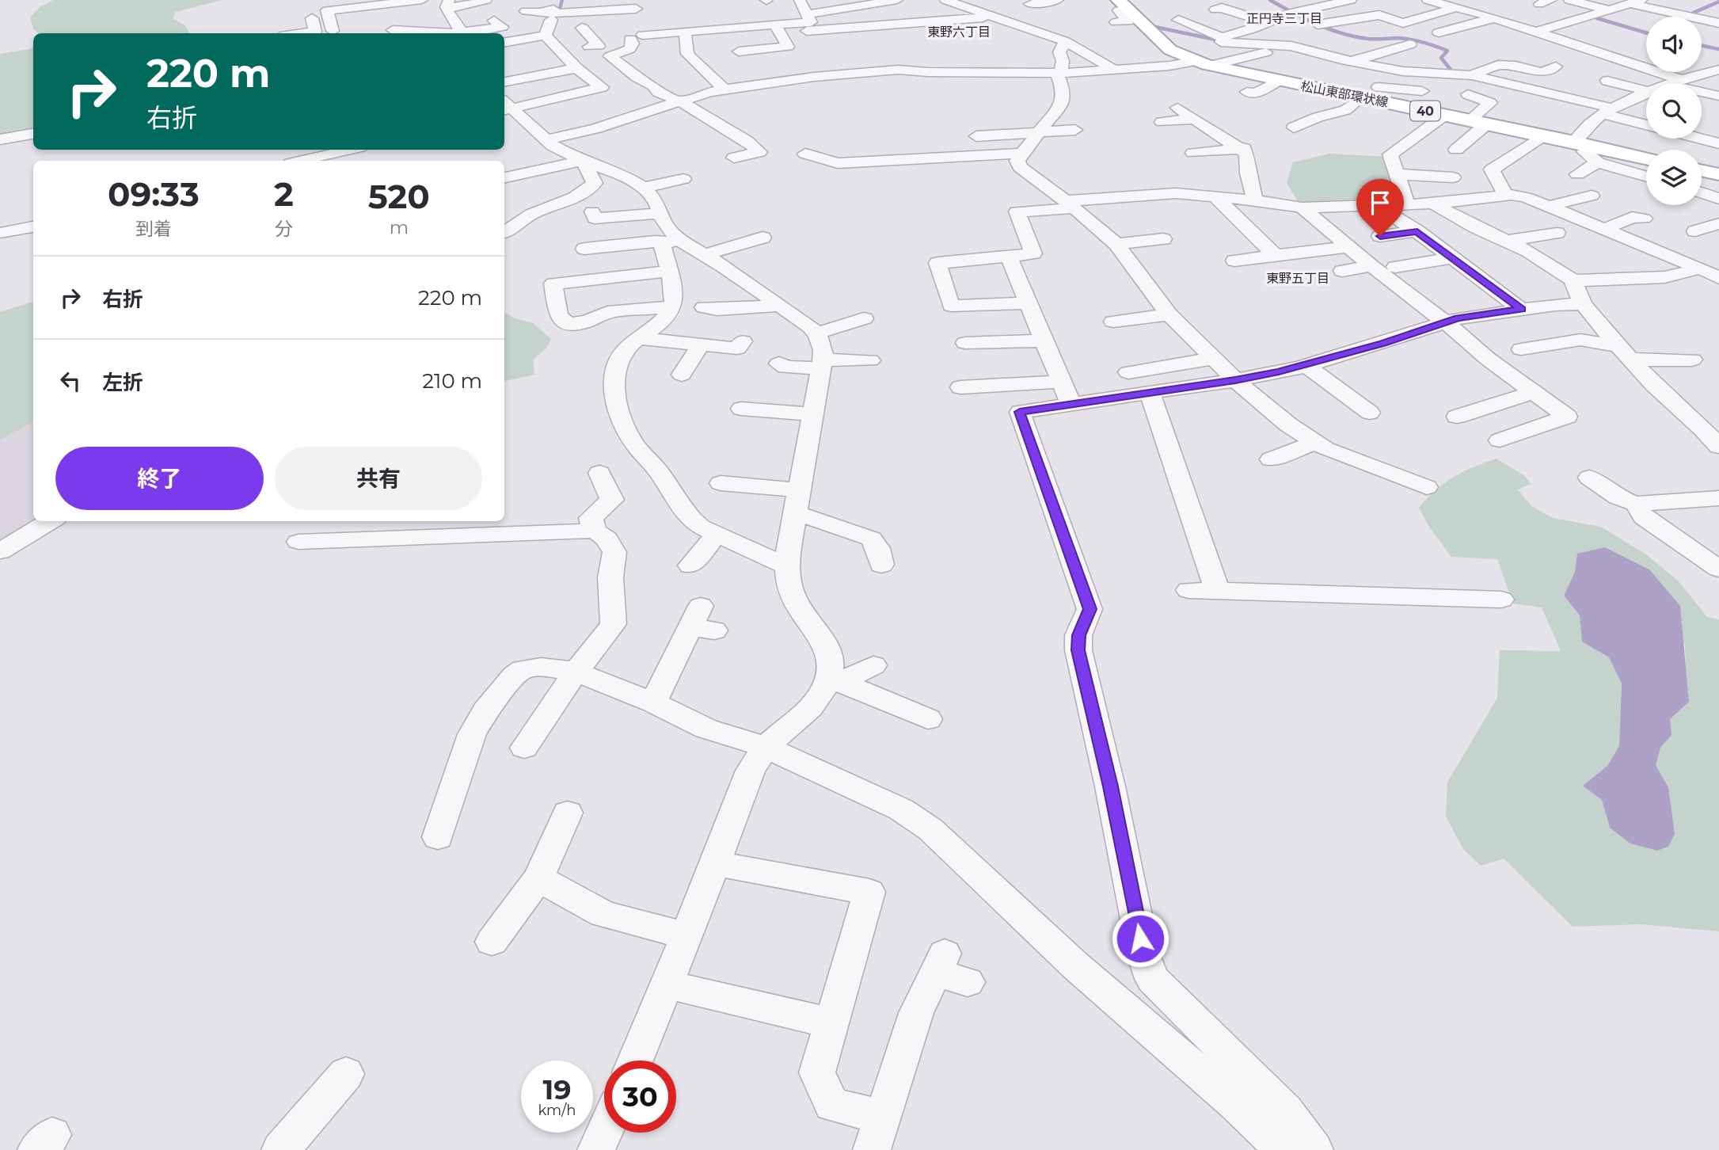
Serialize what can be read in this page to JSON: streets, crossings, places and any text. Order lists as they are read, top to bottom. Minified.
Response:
{"streets":{"main road":["松山東部環状線","40"]},"districts":["正円寺三丁目","東野六丁目","東野五丁目"],"page":{"turn":["220 m","右折"],"eta":["09:33","到着","2","分","520","m"],"list":[{"name":"右折","value":"220 m"},{"name":"左折","value":"210 m"}],"buttons":["終了","共有"],"speed":"19 km/h","limit":"30"}}
